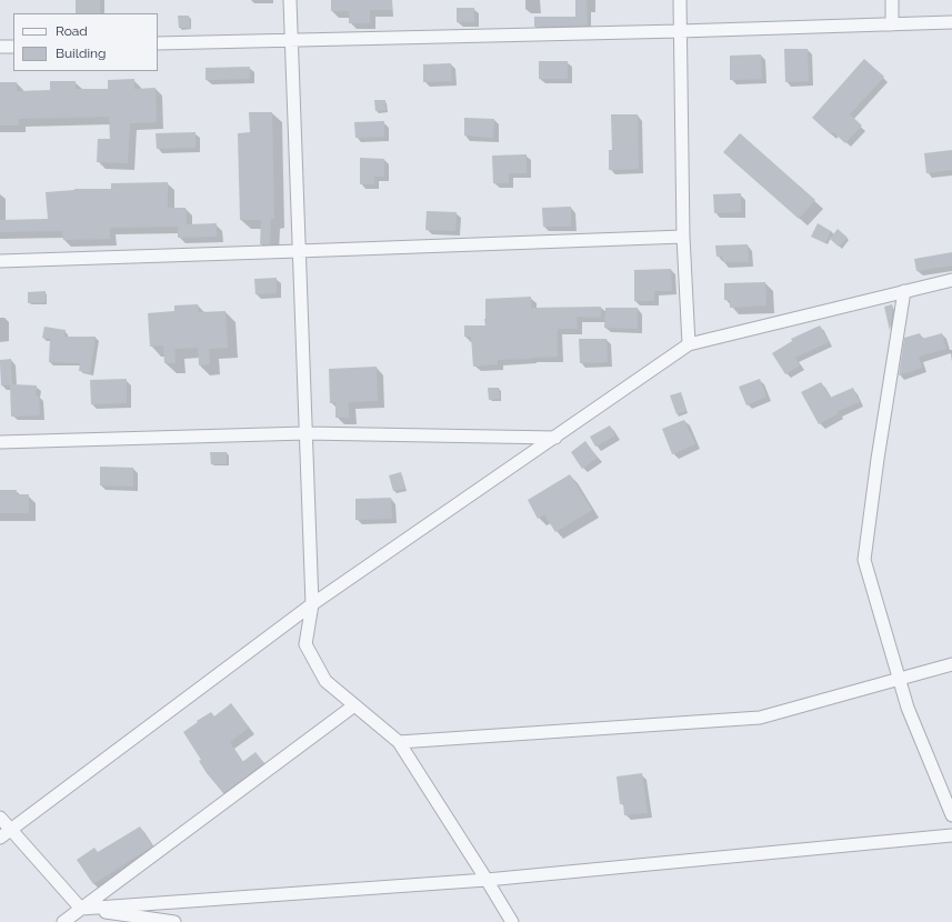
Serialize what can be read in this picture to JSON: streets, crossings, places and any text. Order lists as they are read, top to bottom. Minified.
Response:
{"legend":["Road","Building"]}
